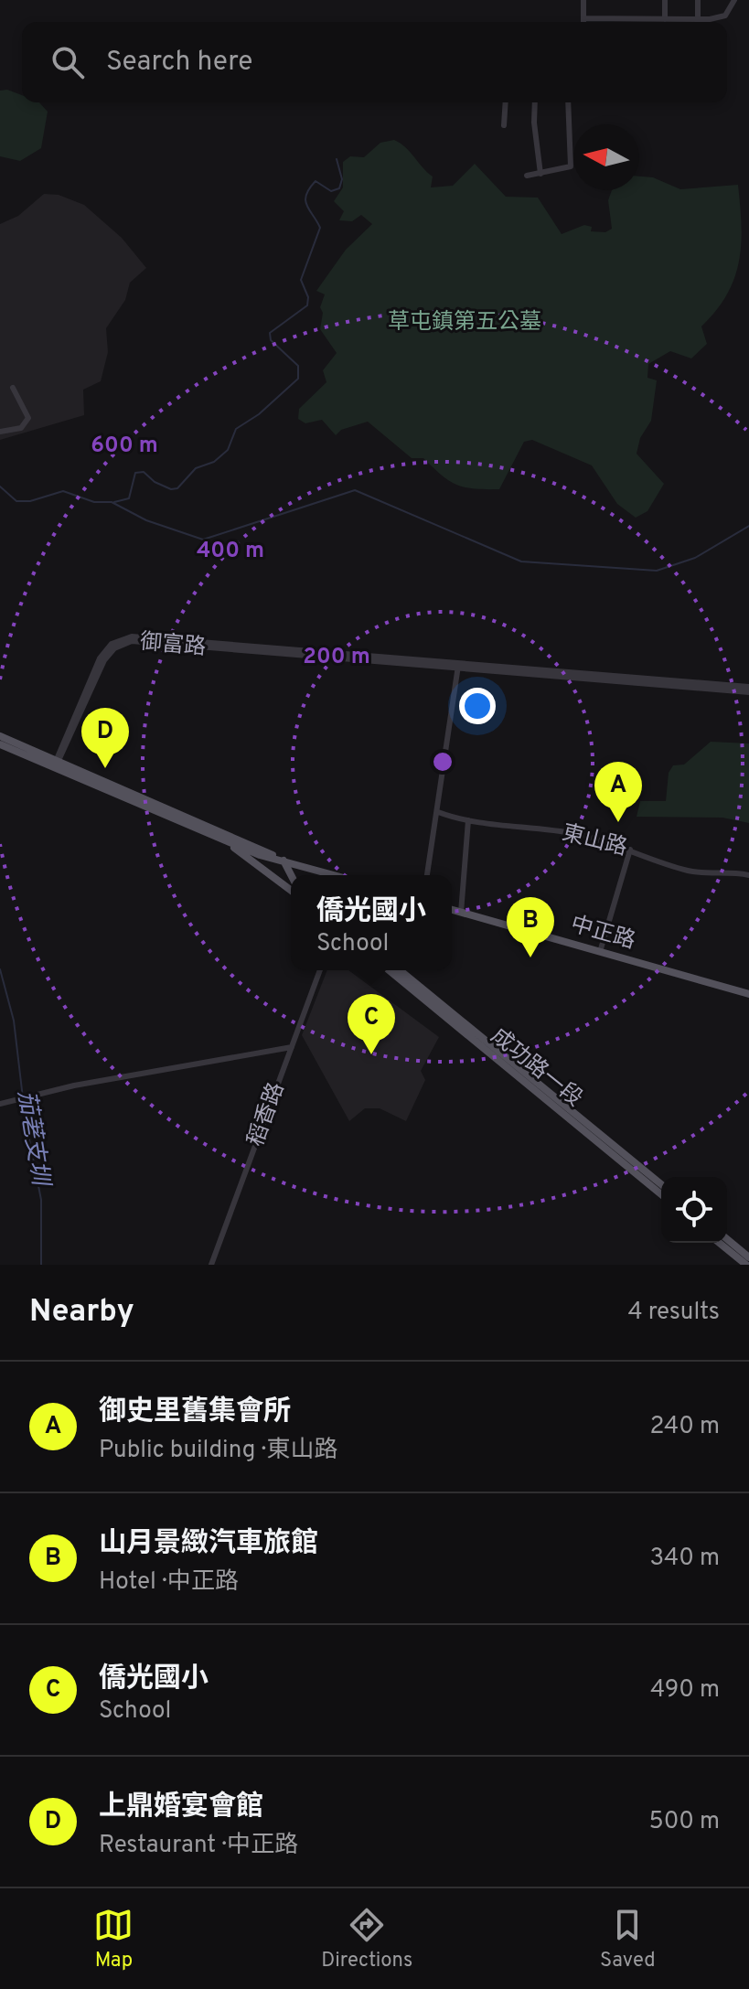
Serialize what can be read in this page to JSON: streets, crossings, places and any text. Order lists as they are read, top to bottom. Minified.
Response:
{"streets":{"main road":["中正路","成功路一段"],"street":["御富路","東山路","稻香路"]},"water":["茄荖支圳"],"parks":["草屯鎮第五公墓"],"north":"left","page":{"search":"Search here","pins":["D","A","B","C"],"popup":["僑光國小","School"],"heading":["Nearby","4 results"],"list":[{"mark":"A","name":"御史里舊集會所","note":"Public building · 東山路","value":"240 m"},{"mark":"B","name":"山月景緻汽車旅館","note":"Hotel · 中正路","value":"340 m"},{"mark":"C","name":"僑光國小","note":"School","value":"490 m"},{"mark":"D","name":"上鼎婚宴會館","note":"Restaurant · 中正路","value":"500 m"}],"nav":["Map","Directions","Saved"]},"rings":["600 m","400 m","200 m"]}
